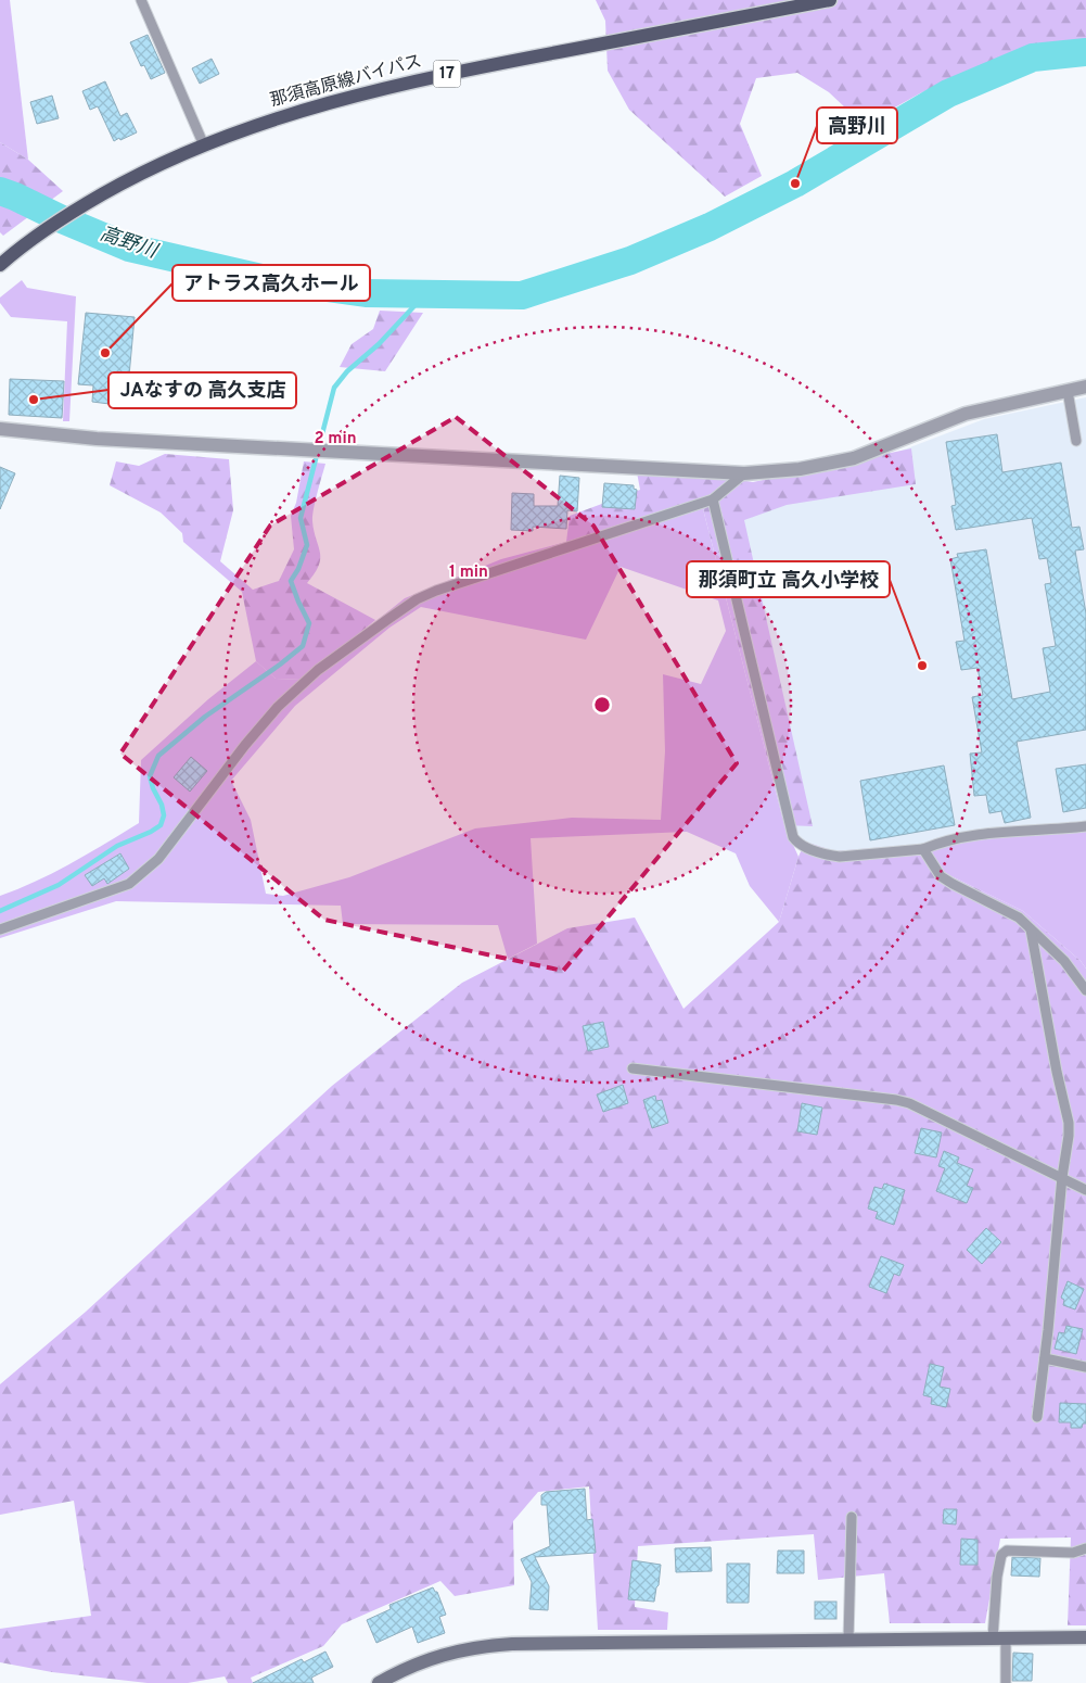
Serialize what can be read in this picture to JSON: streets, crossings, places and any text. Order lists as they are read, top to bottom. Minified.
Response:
{"streets":{"main road":["17","那須高原線バイパス"]},"water":["高野川"],"places":["高野川","アトラス高久ホール","JAなすの 高久支店","那須町立 高久小学校"],"rings":["2 min","1 min"]}
